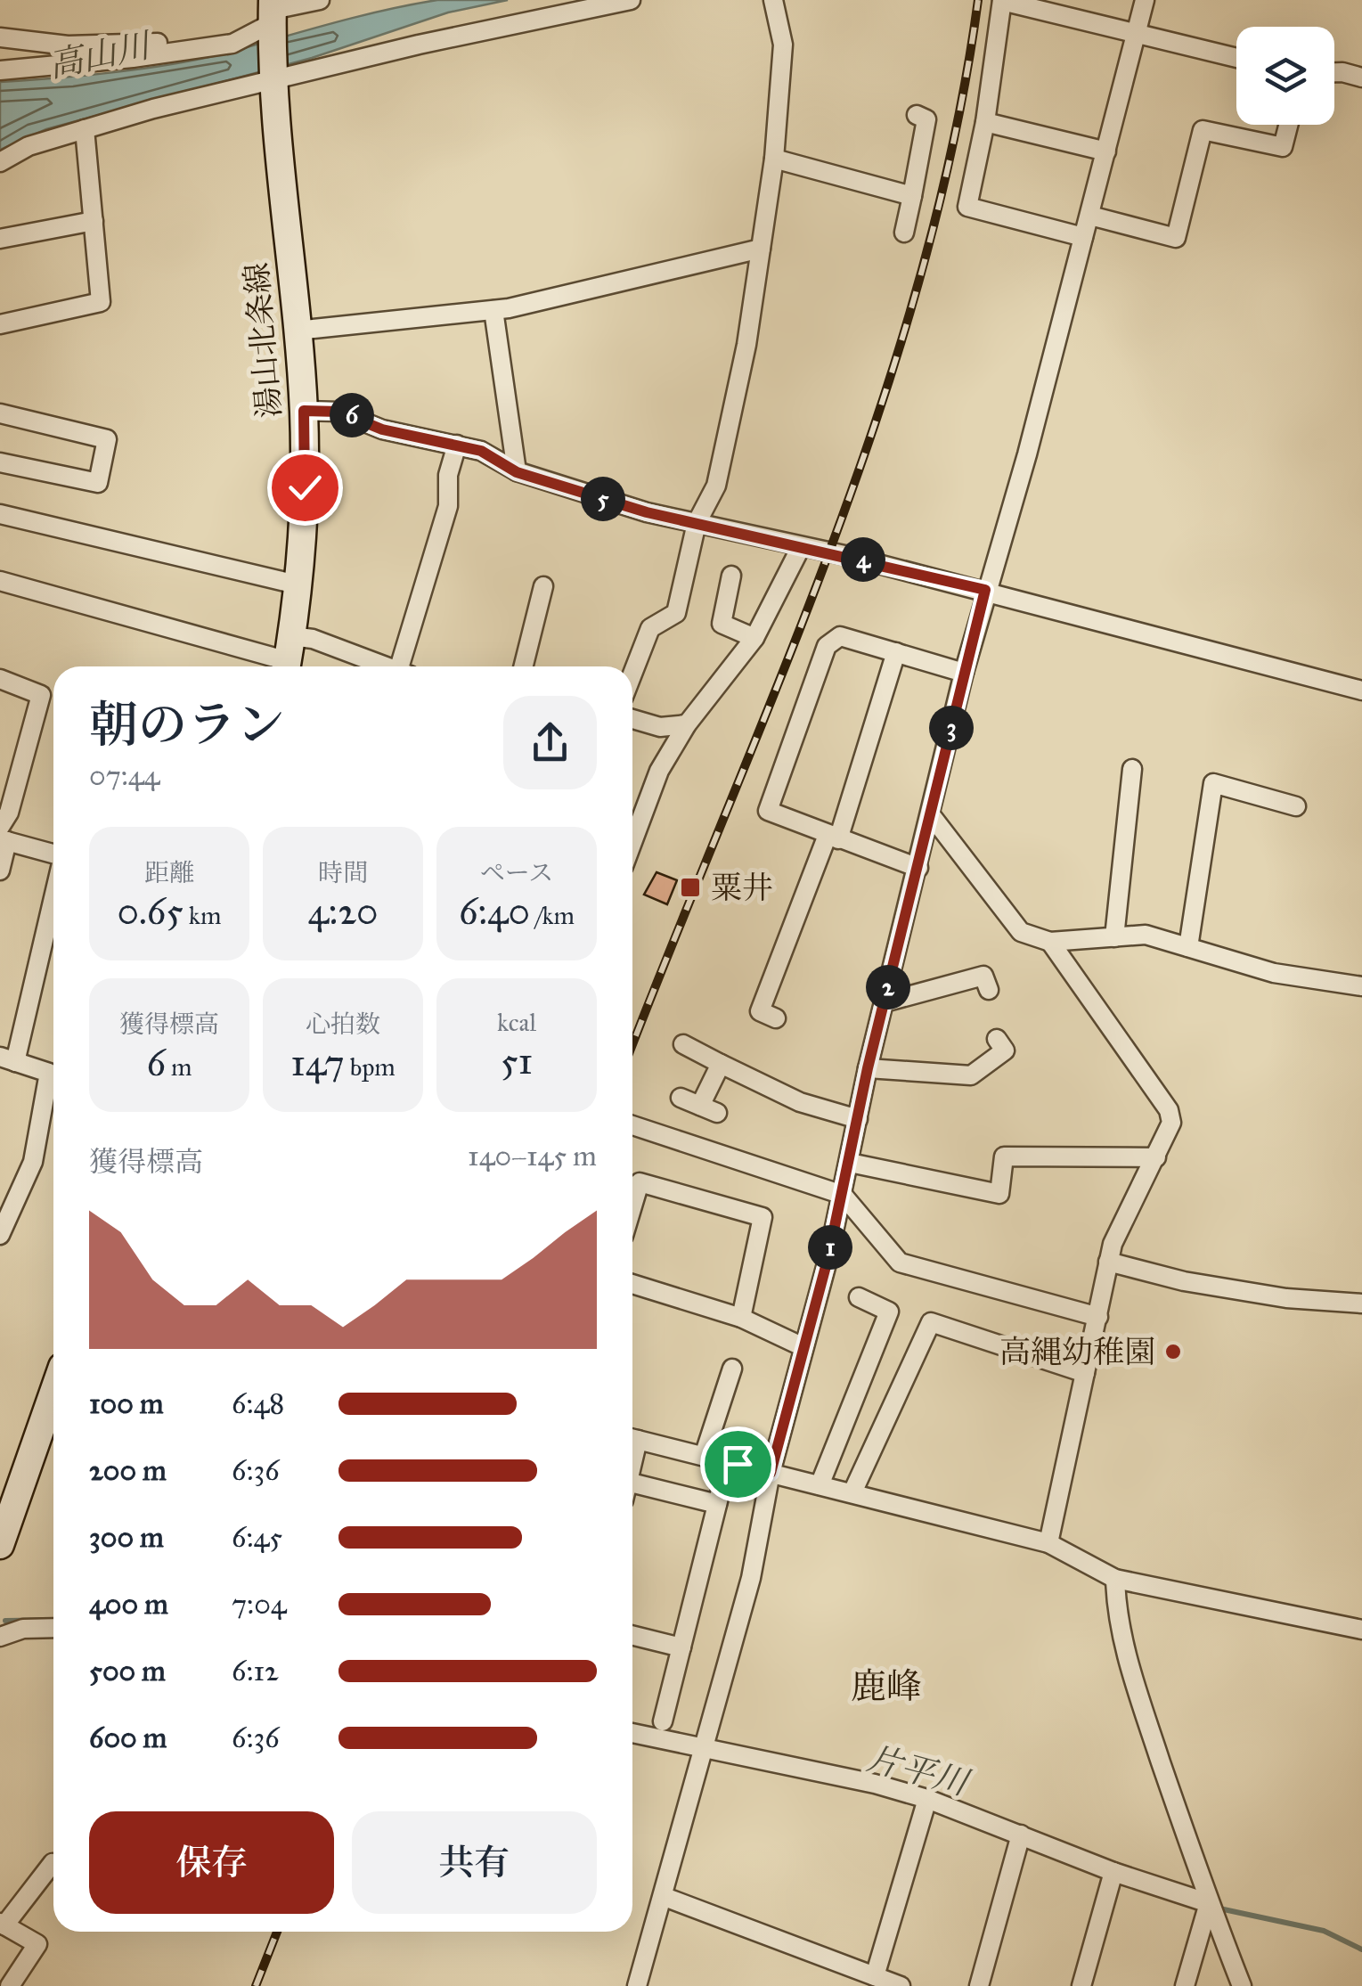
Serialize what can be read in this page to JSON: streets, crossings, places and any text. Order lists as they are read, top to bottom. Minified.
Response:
{"streets":{"main road":["湯山北条線"]},"districts":["鹿峰"],"water":["高山川","片平川"],"places":{"transit":["粟井"],"other":["高縄幼稚園"]},"page":{"pins":["6","5","4","3","2","1"],"heading":["朝のラン","07:44"],"stats":[["距離","0.65 km"],["時間","4:20"],["ペース","6:40 /km"],["獲得標高","6 m"],["心拍数","147 bpm"],["kcal","51"]],"chart":["獲得標高","140–145 m"],"list":[{"name":"100 m","note":"6:48"},{"name":"200 m","note":"6:36"},{"name":"300 m","note":"6:45"},{"name":"400 m","note":"7:04"},{"name":"500 m","note":"6:12"},{"name":"600 m","note":"6:36"}],"buttons":["保存","共有"]}}
